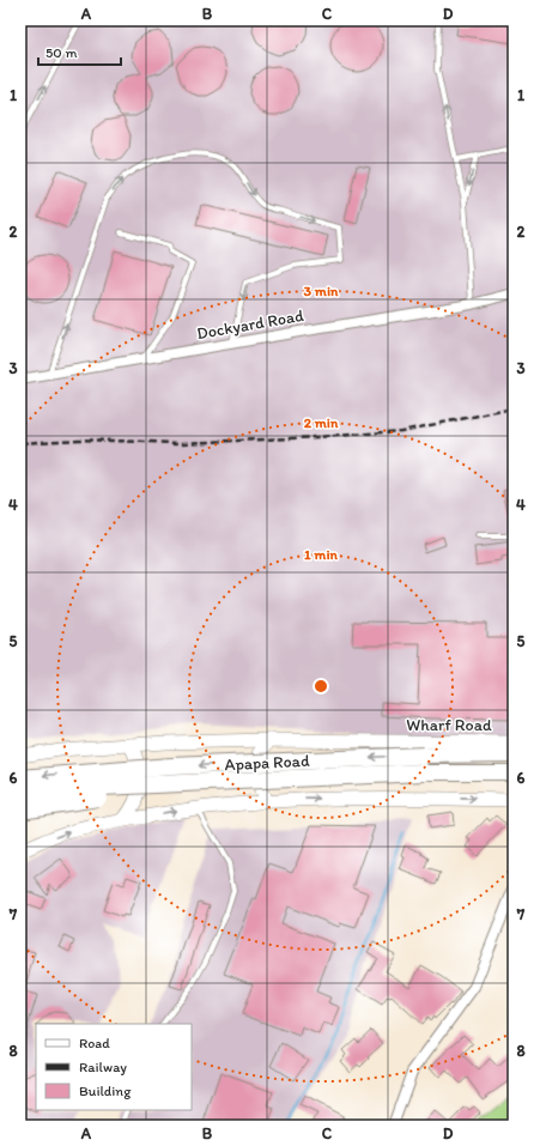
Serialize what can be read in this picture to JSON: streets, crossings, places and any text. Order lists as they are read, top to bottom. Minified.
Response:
{"streets":{"highway":["Apapa Road"],"street":["Dockyard Road","Wharf Road"]},"one_way":["Apapa Road"],"legend":["Road","Railway","Building"],"scale_bar":"50 m","grid":{"columns":["A","B","C","D"],"rows":["1","2","3","4","5","6","7","8"]},"rings":["3 min","2 min","1 min"]}
